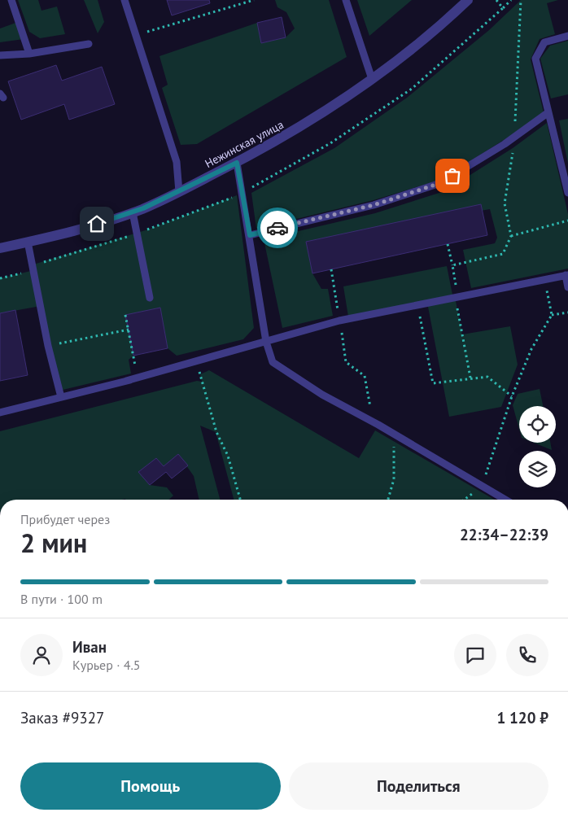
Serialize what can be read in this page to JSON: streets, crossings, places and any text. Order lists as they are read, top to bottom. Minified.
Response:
{"streets":{"street":["Нежинская улица"]},"page":{"heading":["2 мин","Прибудет через","22:34–22:39"],"panel":["Иван","Курьер · 4.5","Заказ #9327","1 120 ₽"],"bar":"В пути · 100 m","buttons":["Помощь","Поделиться"]}}
